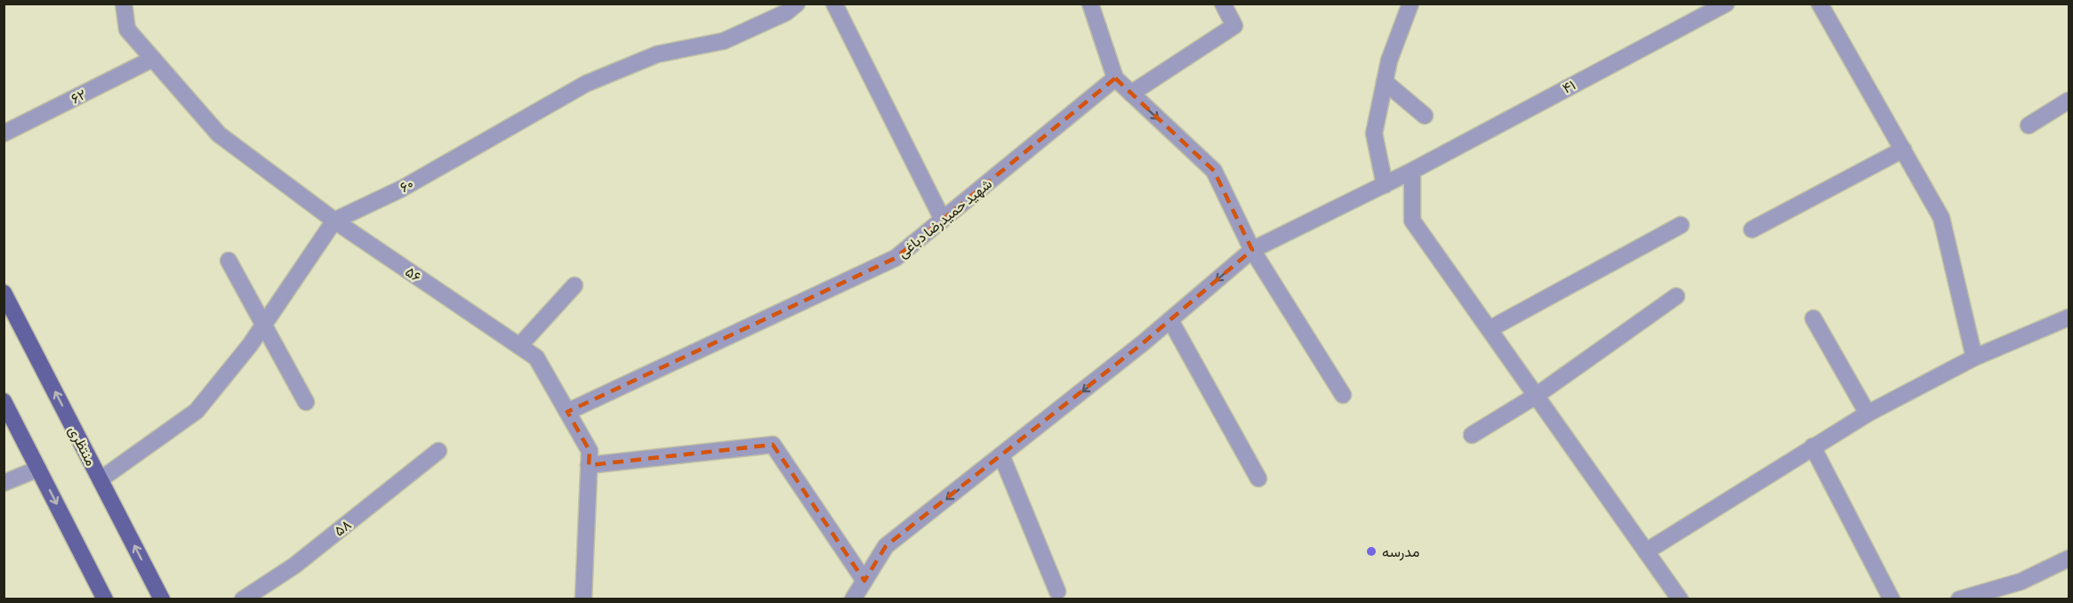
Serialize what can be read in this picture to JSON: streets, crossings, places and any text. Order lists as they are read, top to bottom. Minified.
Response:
{"streets":{"main road":["منتظری"],"street":["۴۱","۶۲","۶۰","شهید حمیدرضا دباغی","۵۶","۵۸"]},"crossings":[["۶۲","۵۶"],["۶۰","۵۶"],["شهید حمیدرضا دباغی","۵۶"]],"one_way":["۴۱"],"places":["مدرسه"]}
